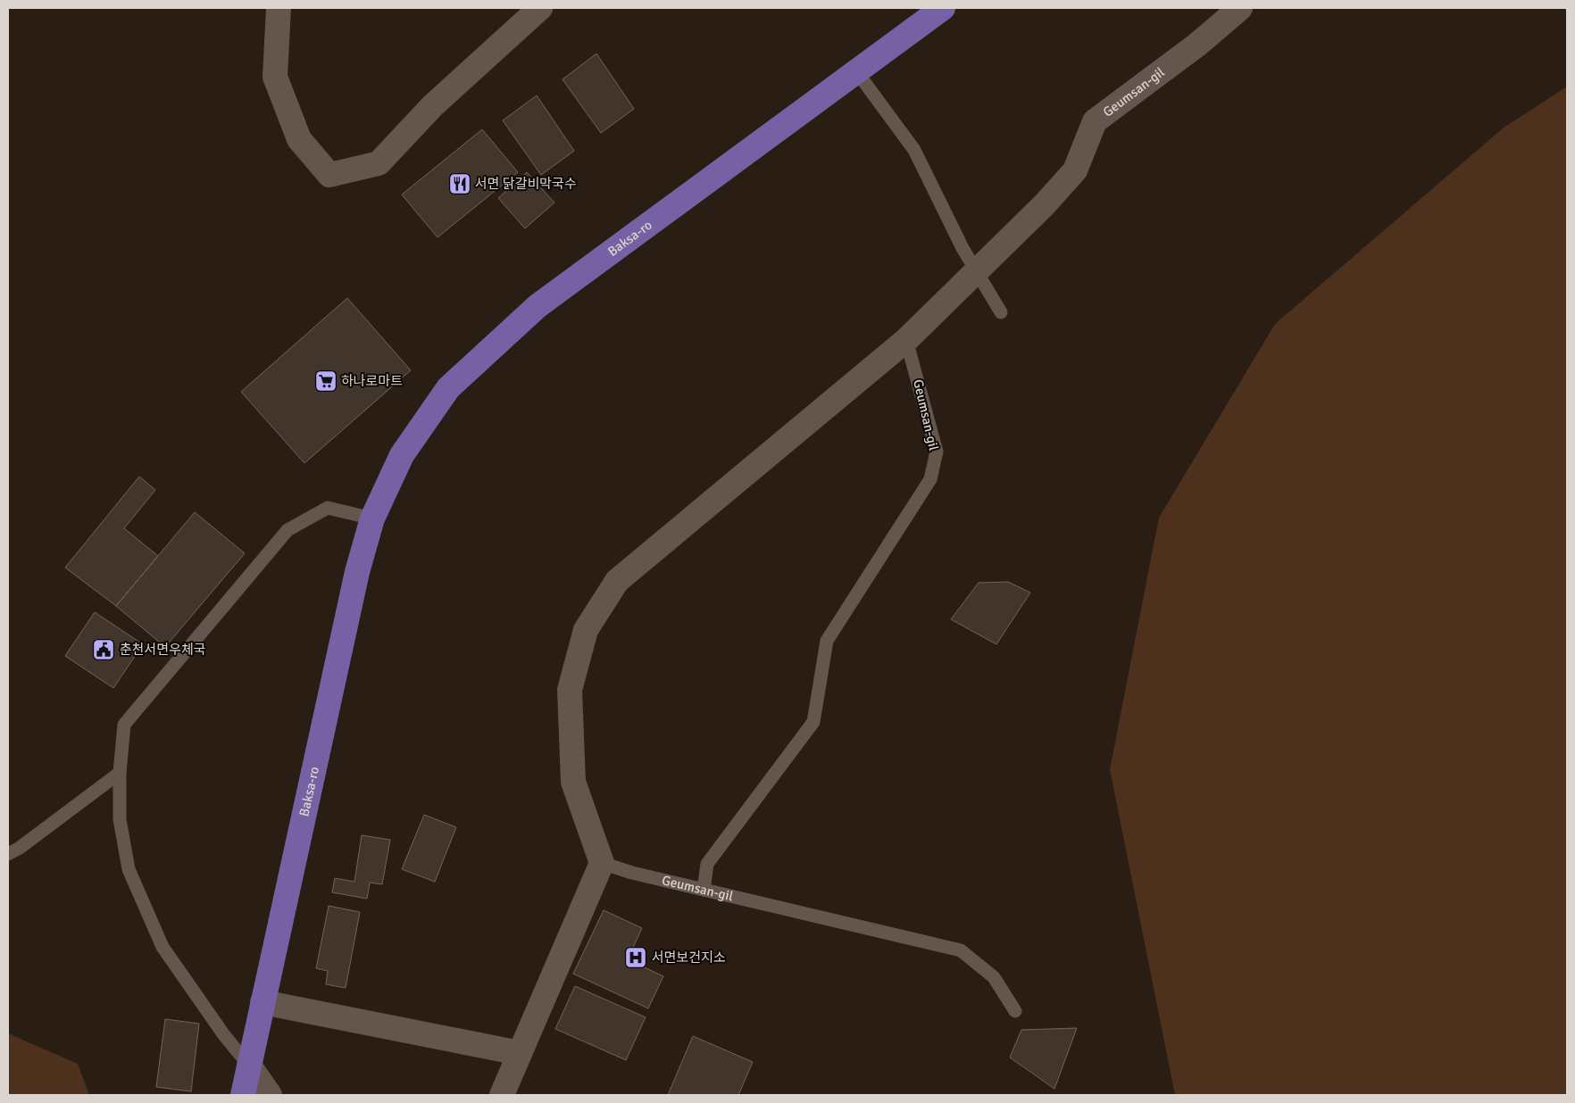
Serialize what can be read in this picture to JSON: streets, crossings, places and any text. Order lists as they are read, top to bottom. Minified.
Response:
{"streets":{"main road":["Baksa-ro"],"street":["Geumsan-gil"]},"places":{"restaurant":["서면 닭갈비막국수"],"supermarket":["하나로마트"],"public building":["춘천서면우체국"],"hospital":["서면보건지소"]}}
